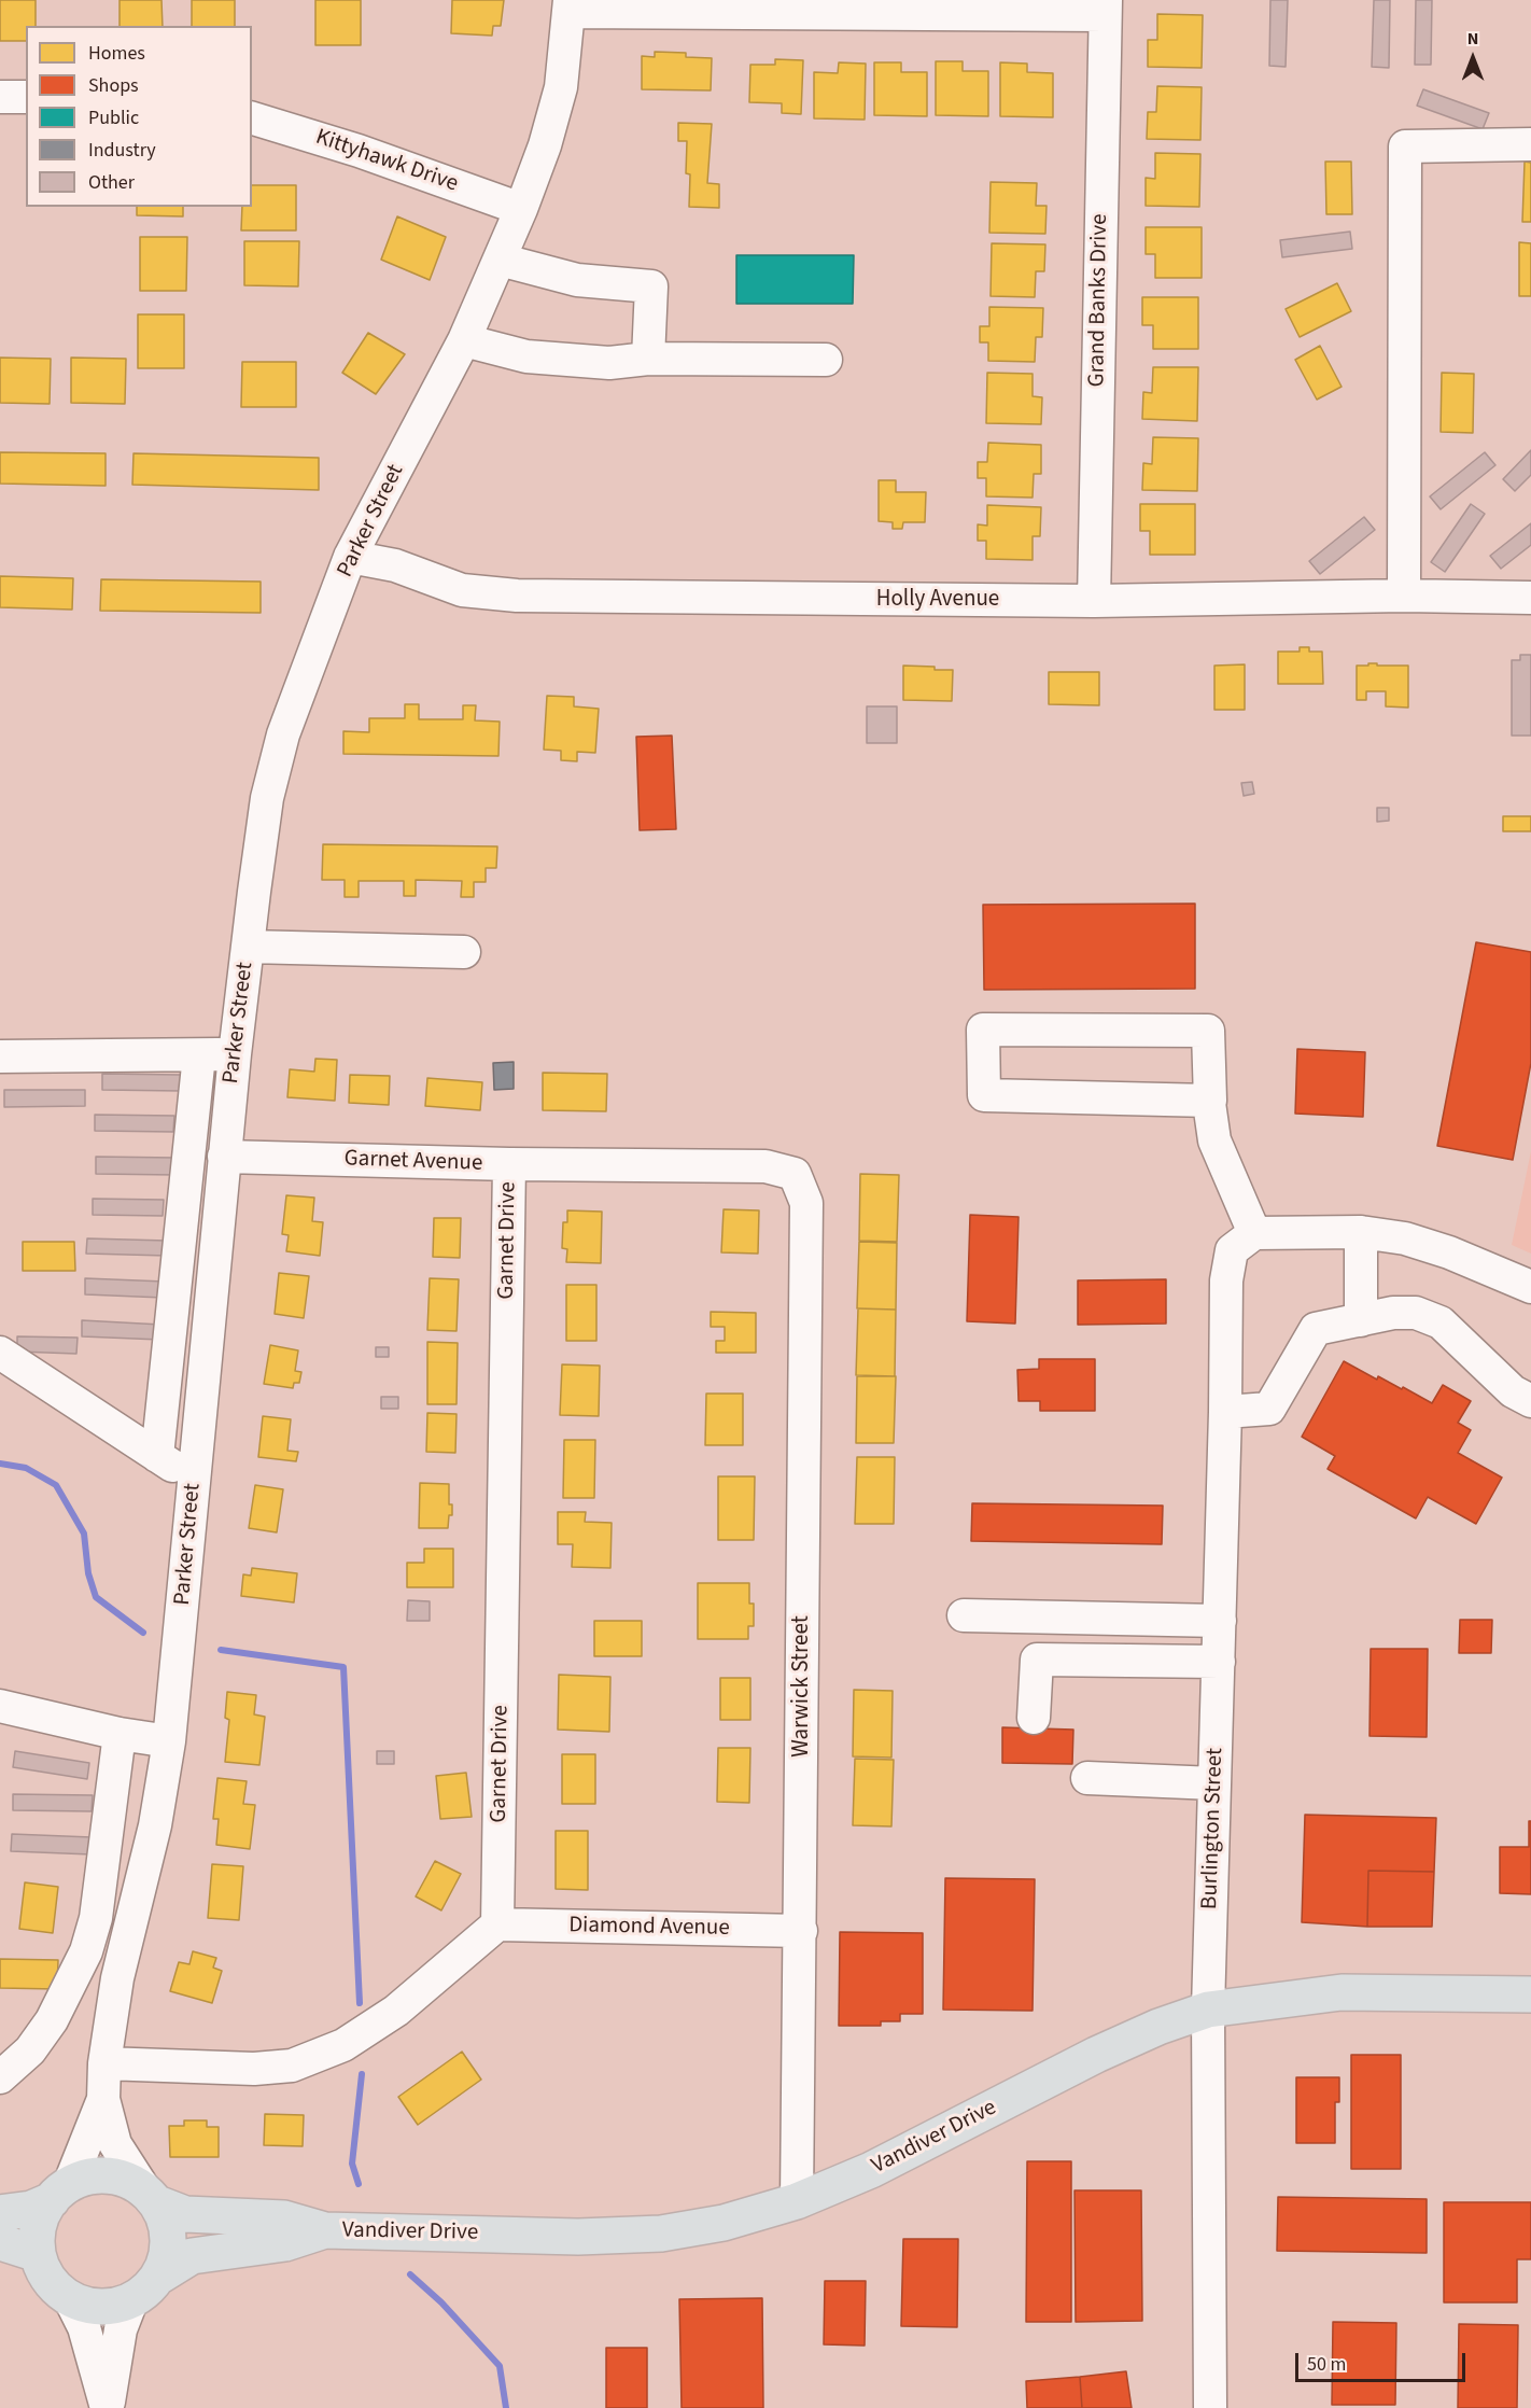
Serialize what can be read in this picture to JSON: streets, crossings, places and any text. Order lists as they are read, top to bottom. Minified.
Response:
{"streets":{"main road":["Vandiver Drive"],"street":["Kittyhawk Drive","Grand Banks Drive","Parker Street","Holly Avenue","Garnet Avenue","Garnet Drive","Warwick Street","Burlington Street","Diamond Avenue"]},"crossings":[["Kittyhawk Drive","Parker Street"],["Grand Banks Drive","Holly Avenue"],["Parker Street","Holly Avenue"],["Parker Street","Garnet Avenue"],["Parker Street","Vandiver Drive"],["Garnet Avenue","Garnet Drive"],["Garnet Avenue","Warwick Street"],["Garnet Drive","Diamond Avenue"],["Warwick Street","Diamond Avenue"],["Warwick Street","Vandiver Drive"],["Burlington Street","Vandiver Drive"]],"legend":["Homes","Shops","Public","Industry","Other"],"scale_bar":"50 m","north":"top"}
